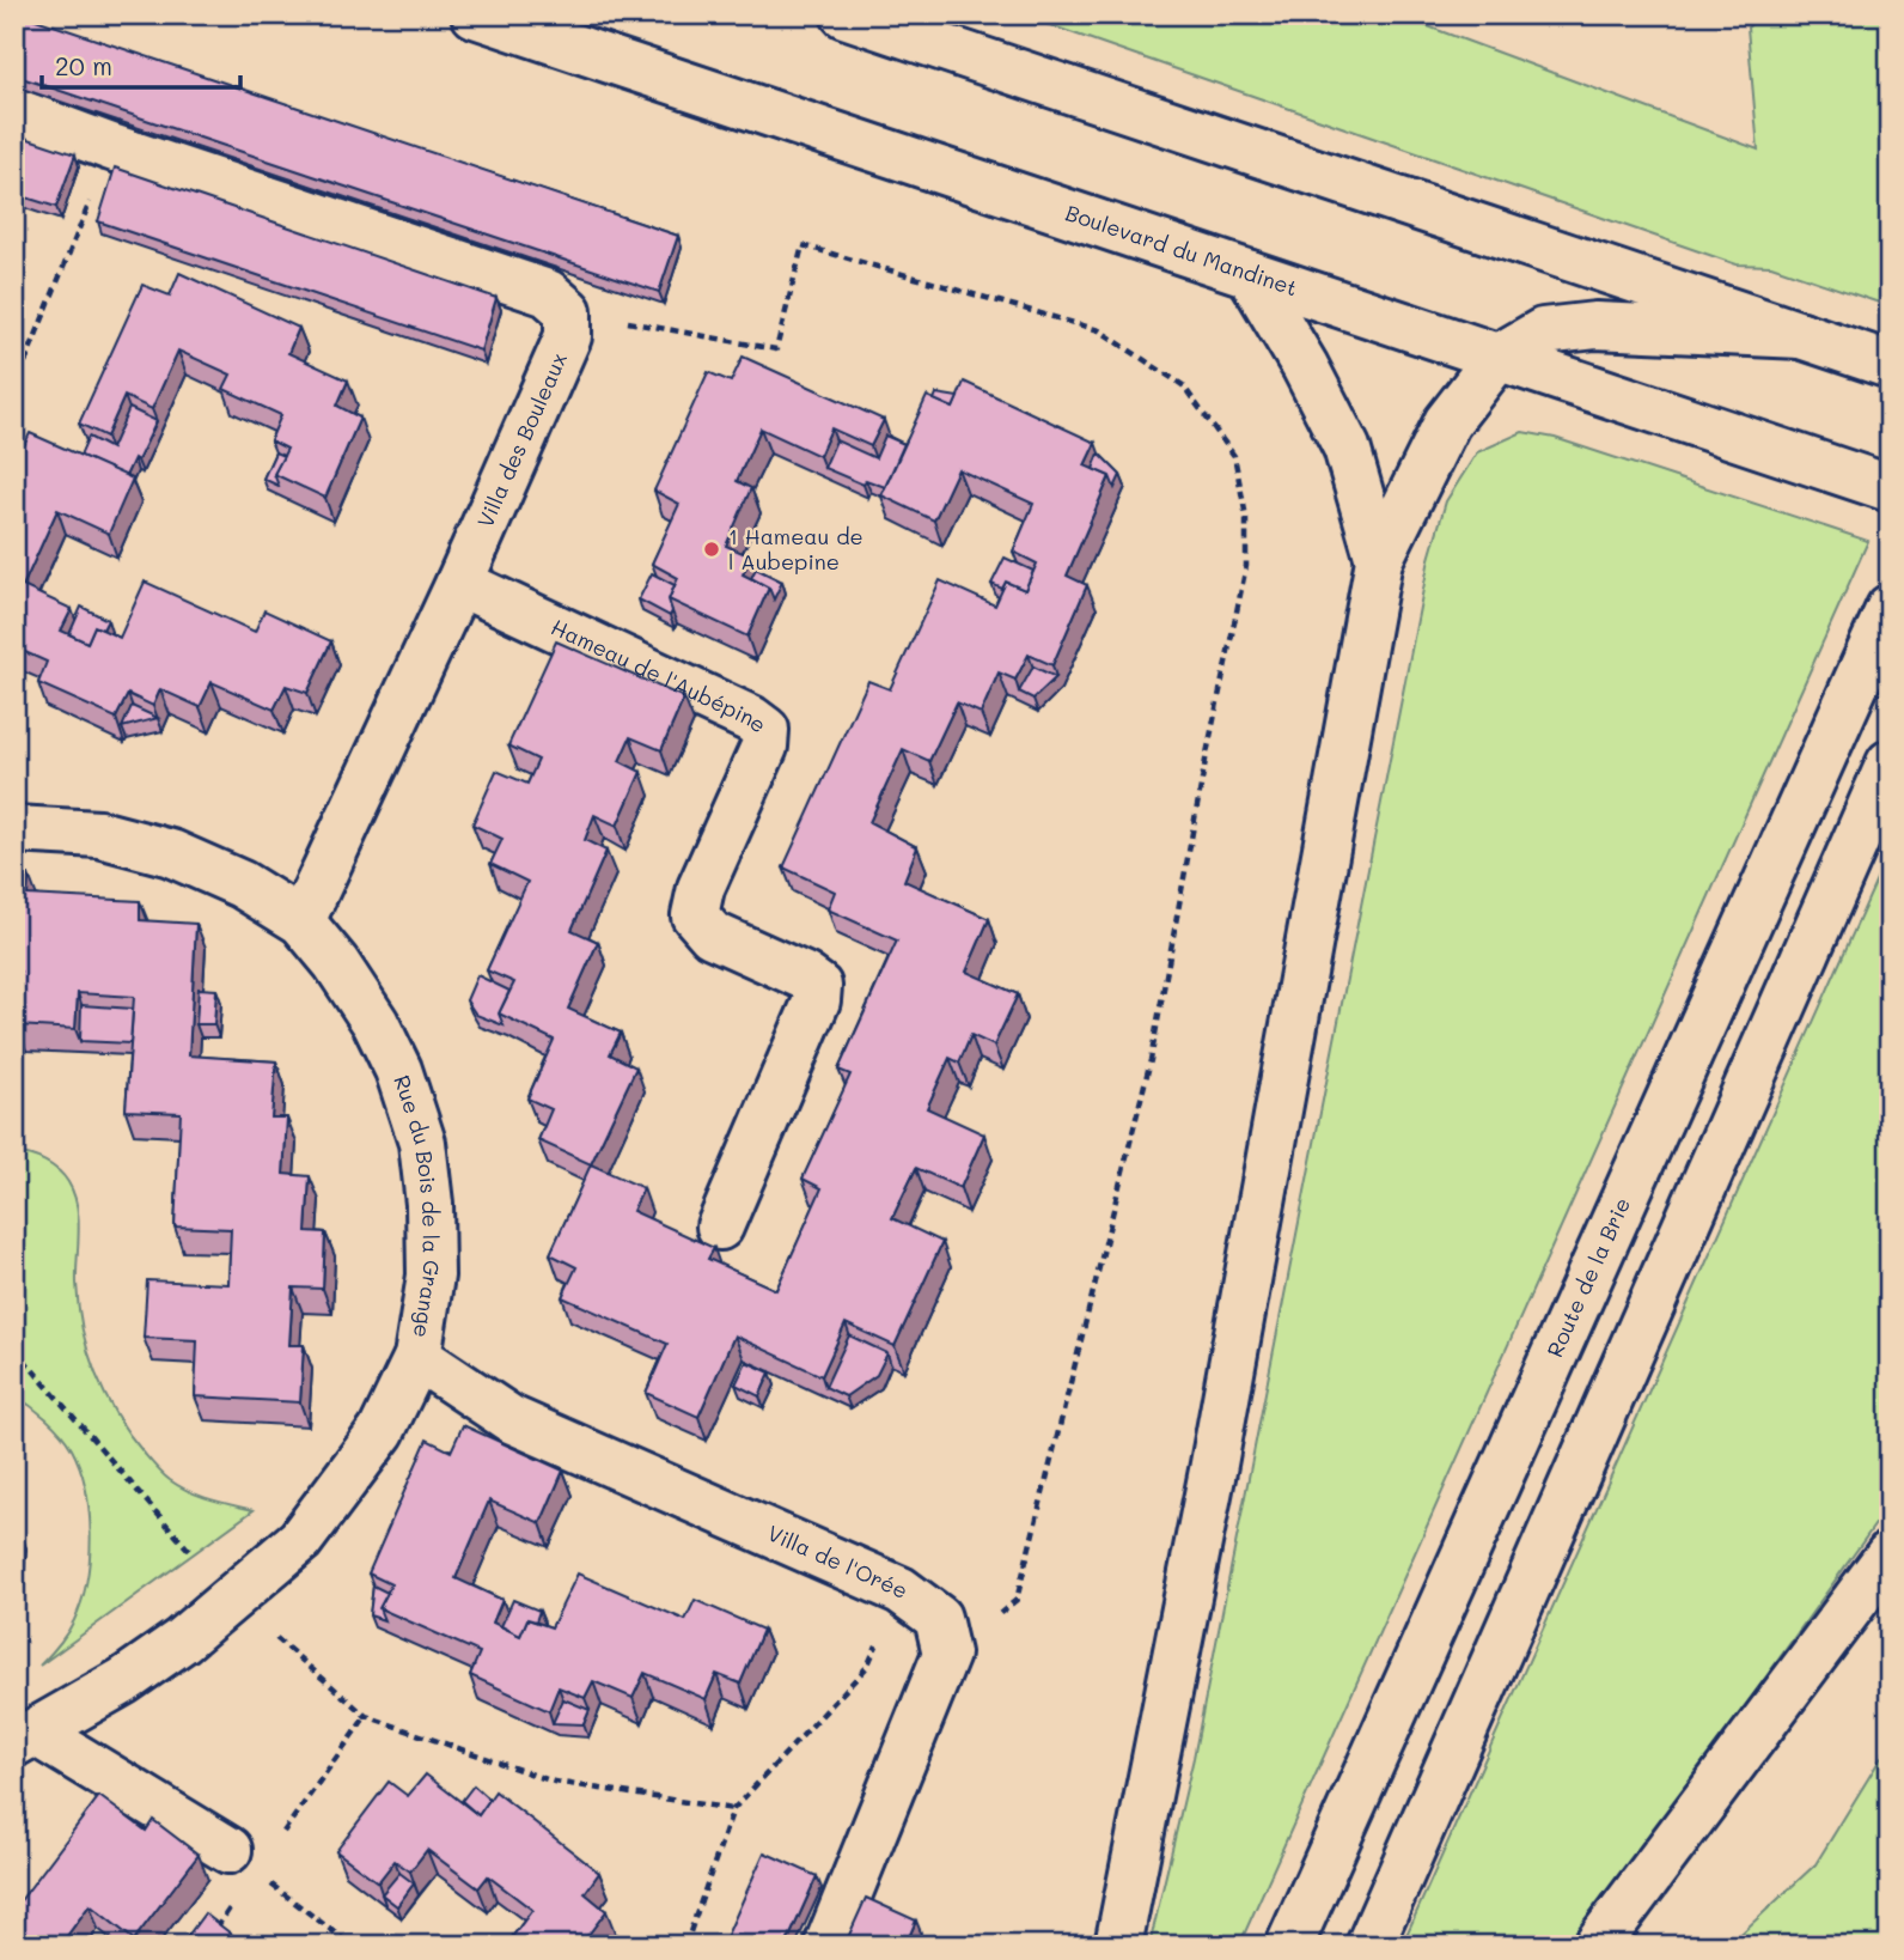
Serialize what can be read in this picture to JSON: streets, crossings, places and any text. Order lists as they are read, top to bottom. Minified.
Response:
{"streets":{"main road":["Boulevard du Mandinet","Villa des Bouleaux","Hameau de l'Aubépine","Rue du Bois de la Grange","Route de la Brie","Villa de l'Orée"]},"crossings":[["Villa des Bouleaux","Hameau de l'Aubépine"],["Villa des Bouleaux","Rue du Bois de la Grange"],["Rue du Bois de la Grange","Villa de l'Orée"]],"places":["1 Hameau de l Aubepine"],"scale_bar":"20 m"}
